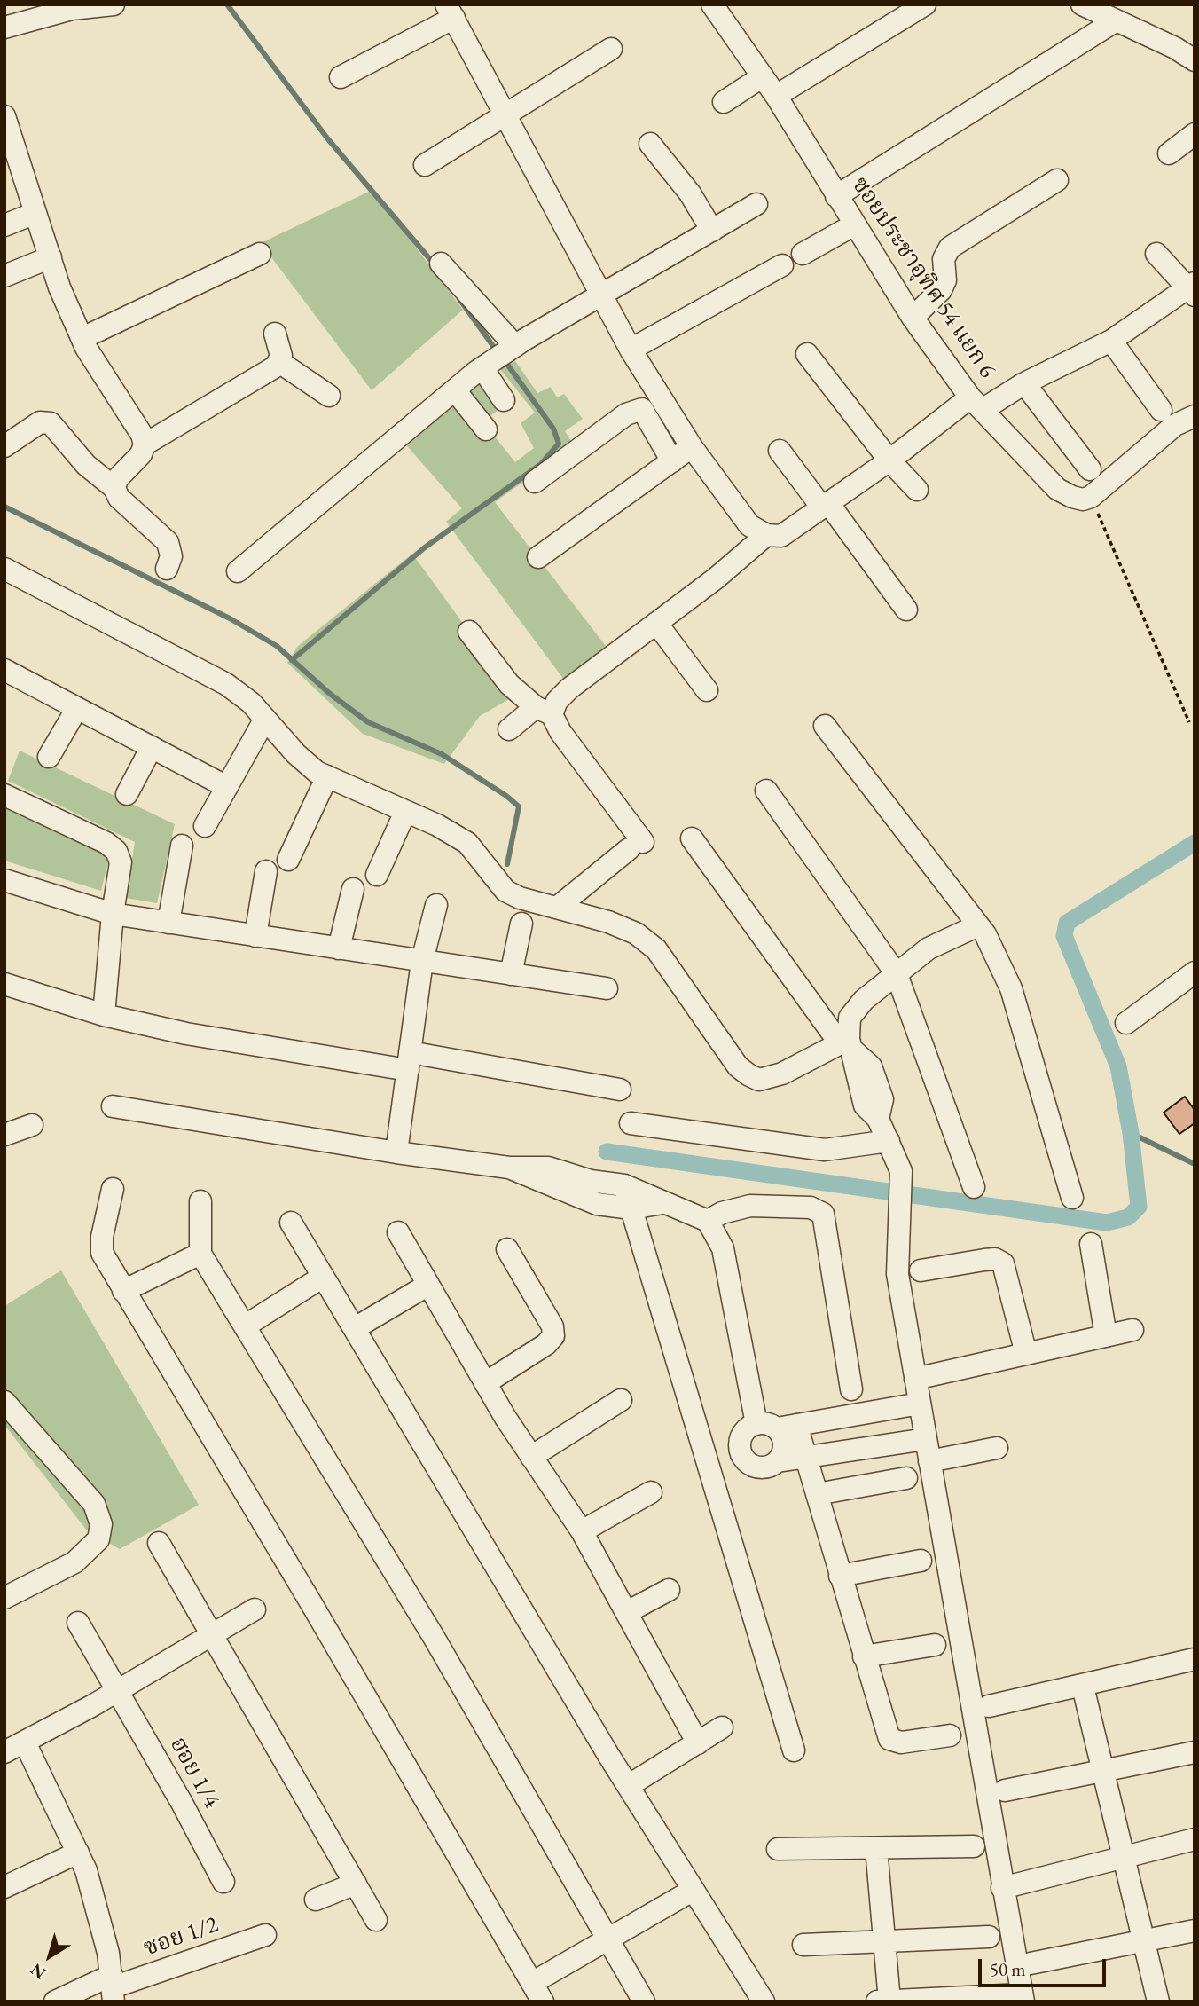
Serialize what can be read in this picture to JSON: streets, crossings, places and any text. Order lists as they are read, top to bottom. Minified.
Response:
{"streets":{"street":["ซอยประชาอุทิศ 54 แยก 6","ฮอย 1/4","ซอย 1/2"]},"scale_bar":"50 m","north":"bottom left"}
